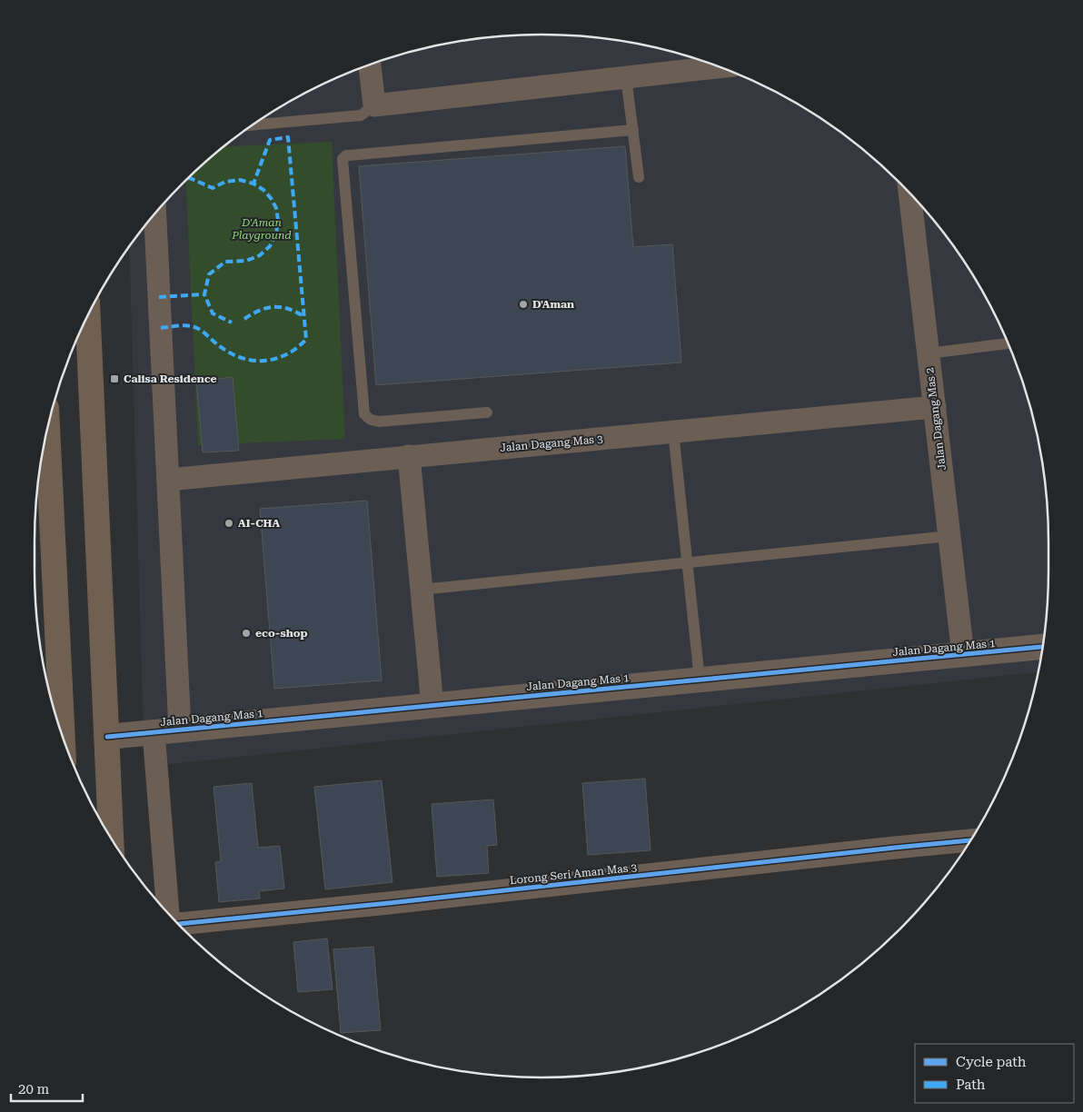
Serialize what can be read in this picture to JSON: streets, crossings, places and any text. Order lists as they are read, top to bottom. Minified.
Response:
{"streets":{"street":["Jalan Dagang Mas 2","Jalan Dagang Mas 3","Jalan Dagang Mas 1","Lorong Seri Aman Mas 3"]},"crossings":[["Jalan Dagang Mas 2","Jalan Dagang Mas 3"],["Jalan Dagang Mas 2","Jalan Dagang Mas 1"]],"parks":["D'Aman Playground"],"places":{"other":["D'Aman","AI-CHA","eco-shop"],"transit":["Calisa Residence"]},"legend":["Cycle path","Path"],"scale_bar":"20 m"}
